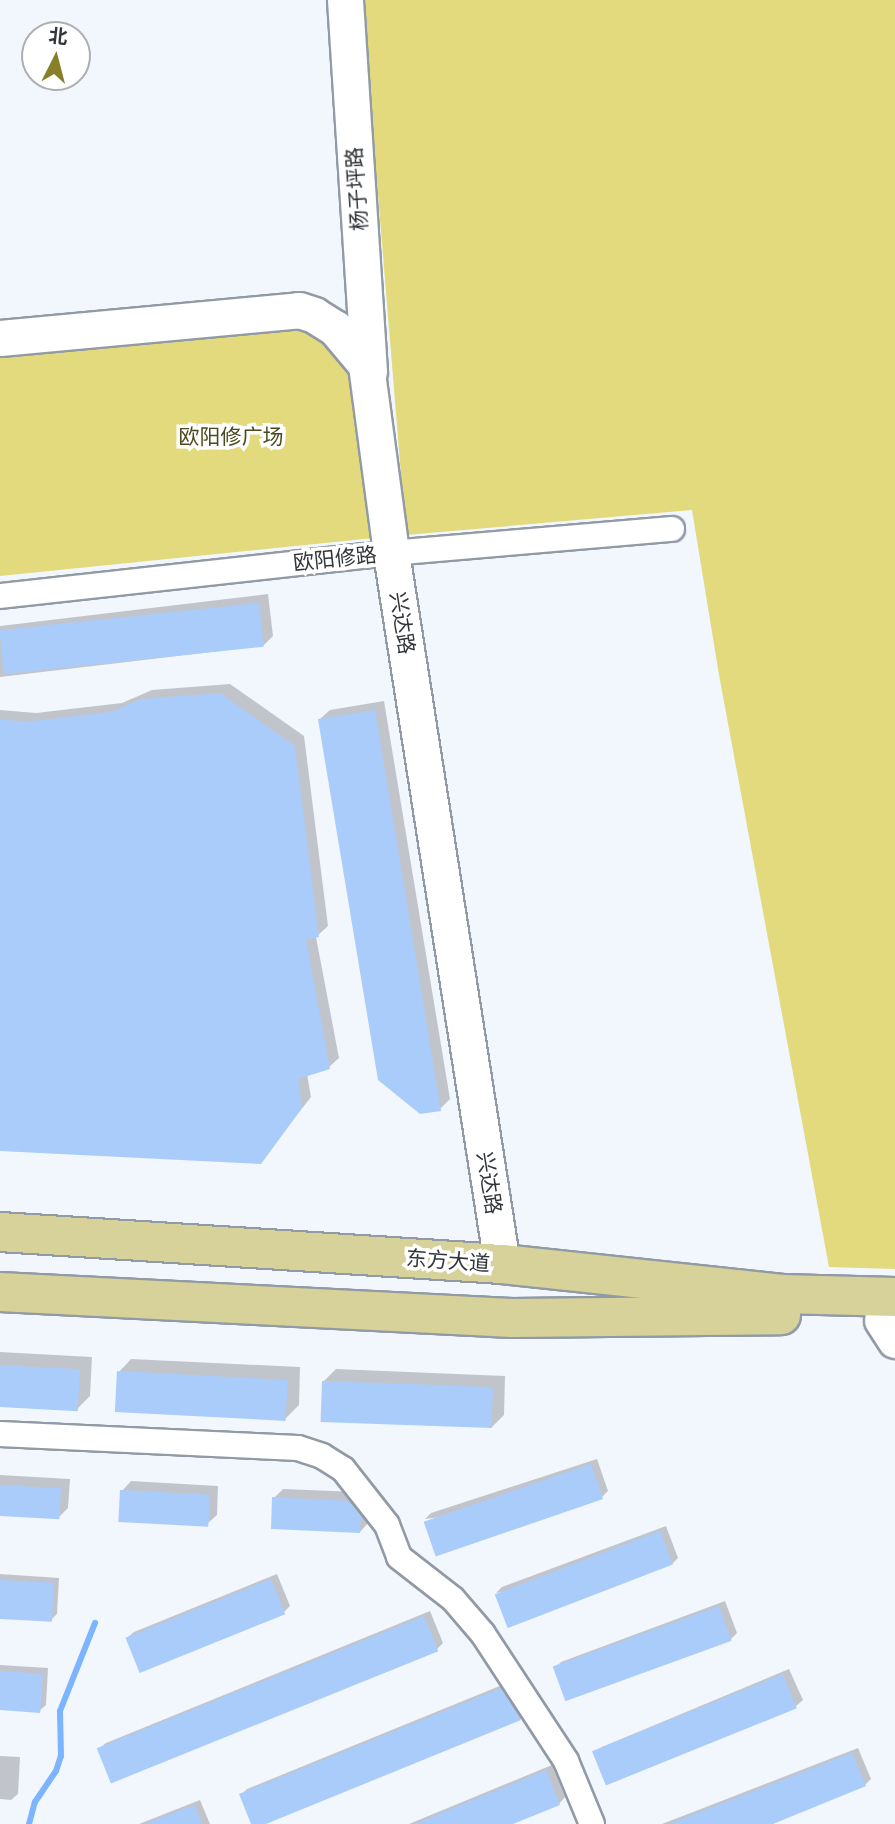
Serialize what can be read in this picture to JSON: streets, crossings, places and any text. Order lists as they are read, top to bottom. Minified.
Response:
{"streets":{"main road":["东方大道"],"street":["杨子坪路","欧阳修路","兴达路"]},"crossings":[["杨子坪路","兴达路"],["欧阳修路","兴达路"],["兴达路","东方大道"]],"parks":["欧阳修广场"],"north":"top"}
